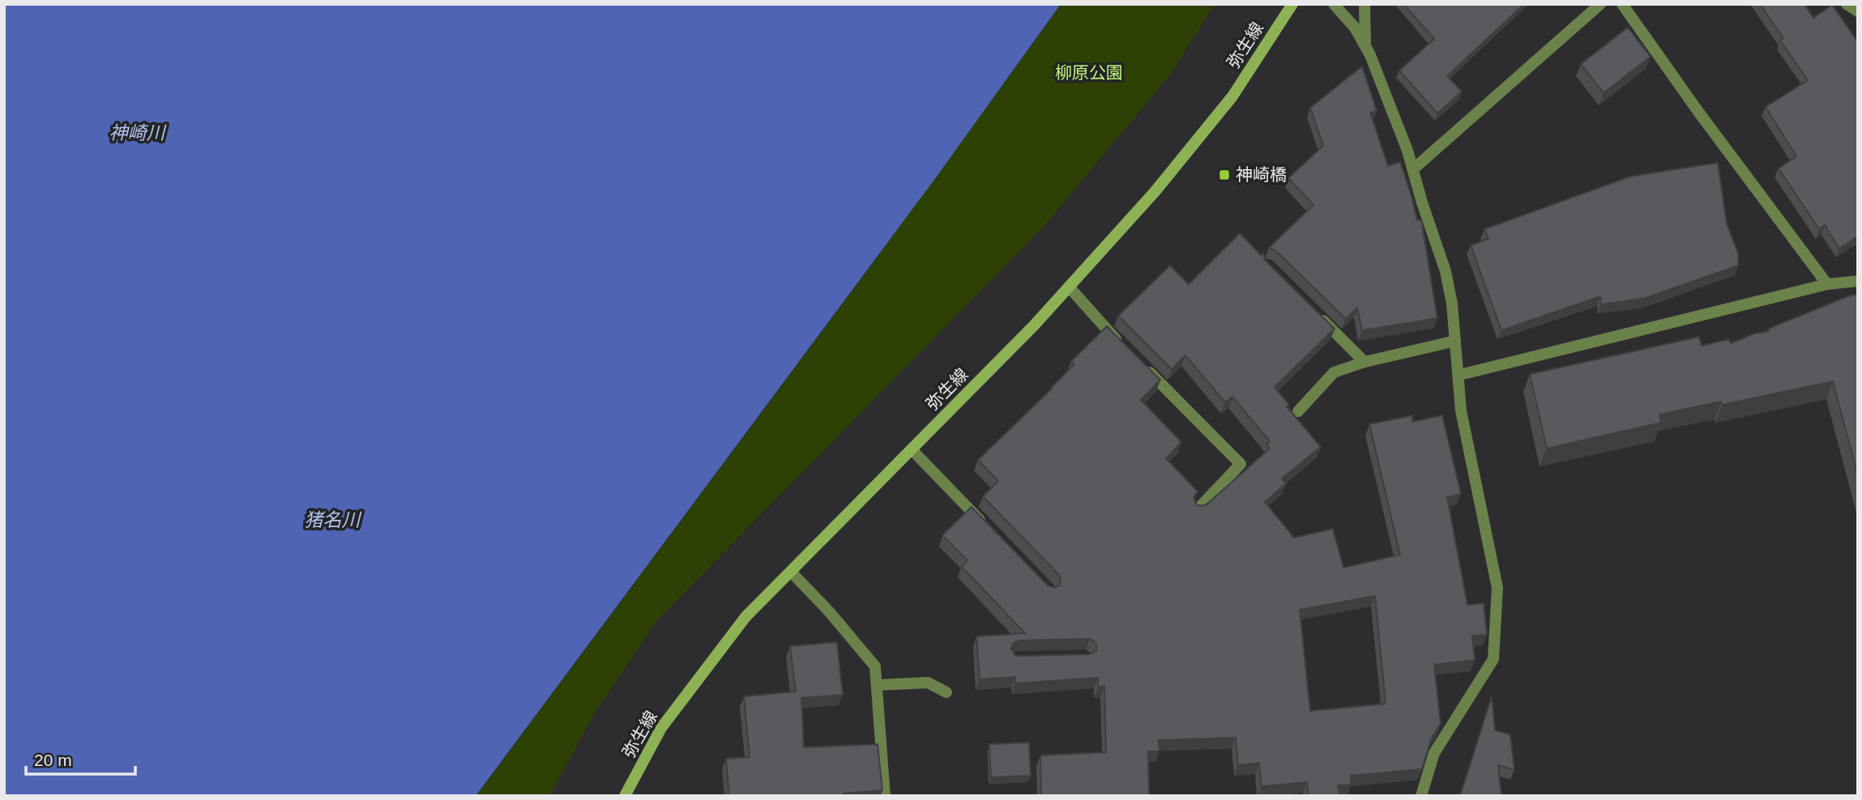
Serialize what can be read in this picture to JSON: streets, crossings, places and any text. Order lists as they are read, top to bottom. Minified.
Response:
{"streets":{"street":["弥生線"]},"water":["神崎川","猪名川"],"parks":["柳原公園"],"places":{"transit":["神崎橋"]},"scale_bar":"20 m"}
